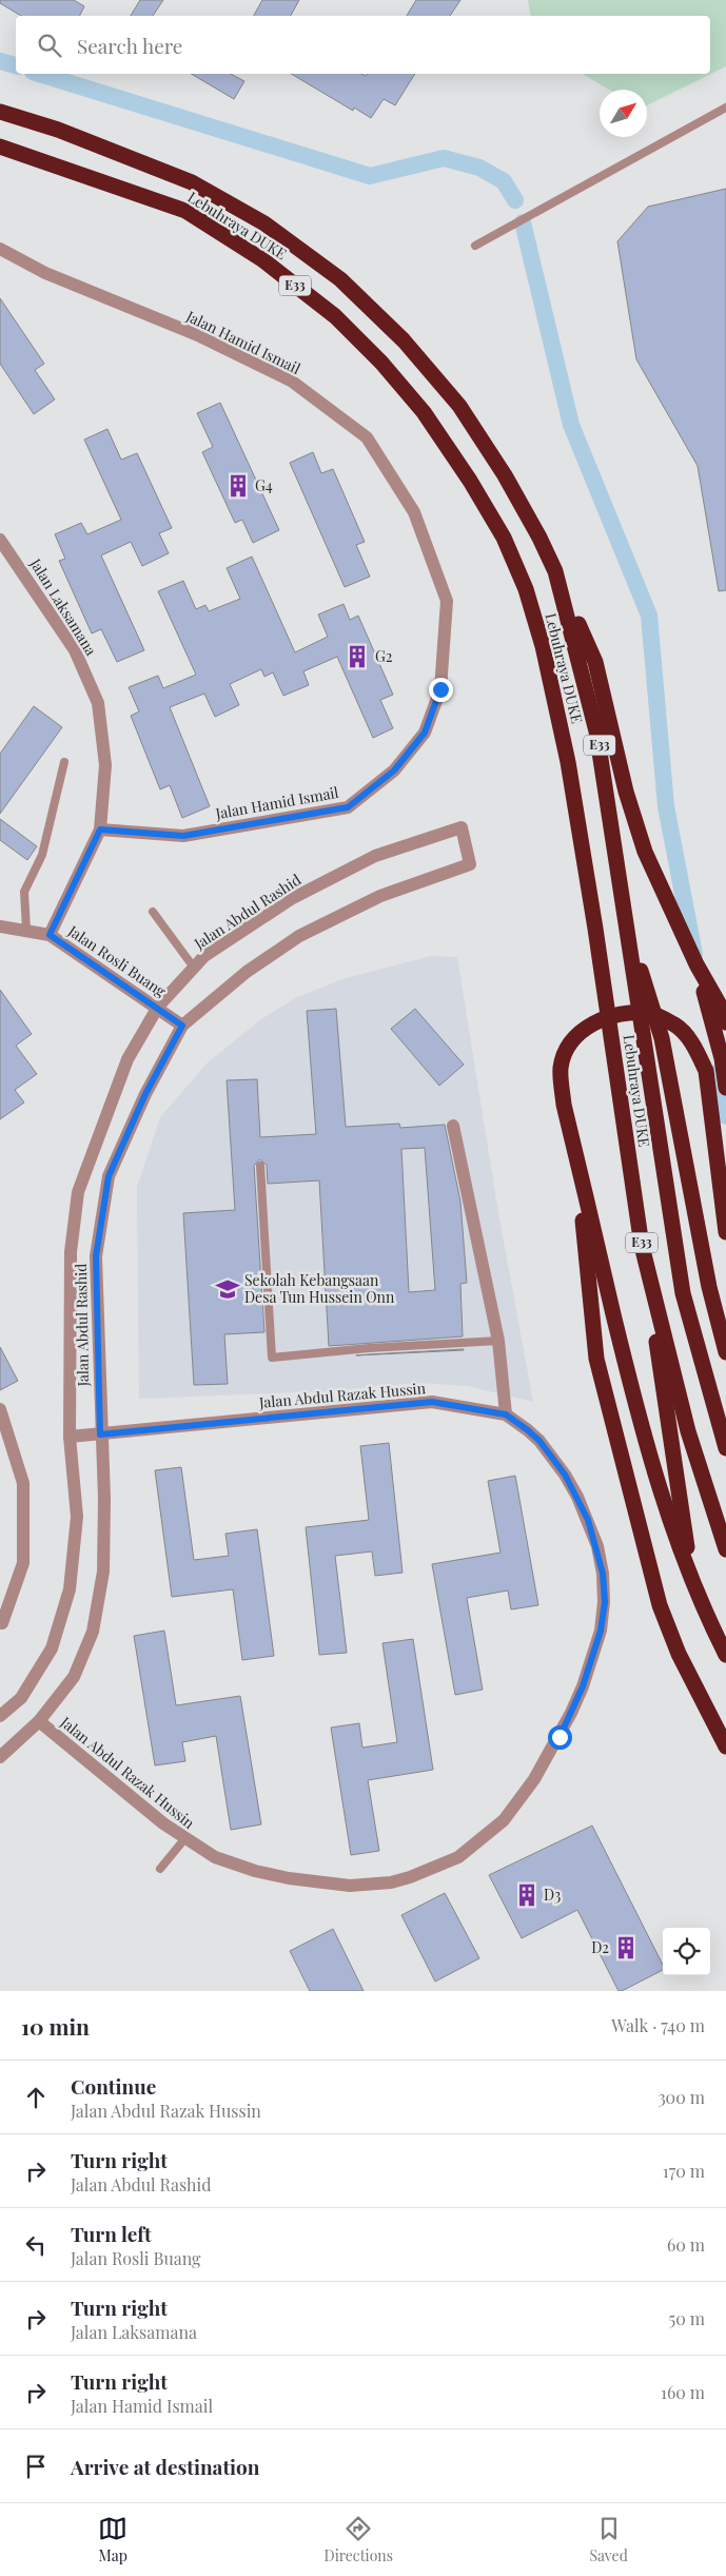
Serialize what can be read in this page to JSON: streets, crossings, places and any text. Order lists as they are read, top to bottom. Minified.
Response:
{"streets":{"highway":["Lebuhraya DUKE","E33"],"street":["Jalan Hamid Ismail","Jalan Laksamana","Jalan Abdul Rashid","Jalan Rosli Buang","Jalan Abdul Razak Hussin"]},"crossings":[["Jalan Hamid Ismail","Jalan Laksamana"],["Jalan Laksamana","Jalan Rosli Buang"],["Jalan Abdul Rashid","Jalan Rosli Buang"],["Jalan Abdul Rashid","Jalan Abdul Razak Hussin"]],"places":{"building":["G4","G2","D3","D2"],"school or university":["Sekolah Kebangsaan Desa Tun Hussein Onn"]},"north":"top right","page":{"search":"Search here","heading":["10 min","Walk · 740 m"],"list":[["Continue","Jalan Abdul Razak Hussin","300 m"],["Turn right","Jalan Abdul Rashid","170 m"],["Turn left","Jalan Rosli Buang","60 m"],["Turn right","Jalan Laksamana","50 m"],["Turn right","Jalan Hamid Ismail","160 m"],"Arrive at destination"],"nav":["Map","Directions","Saved"]}}
